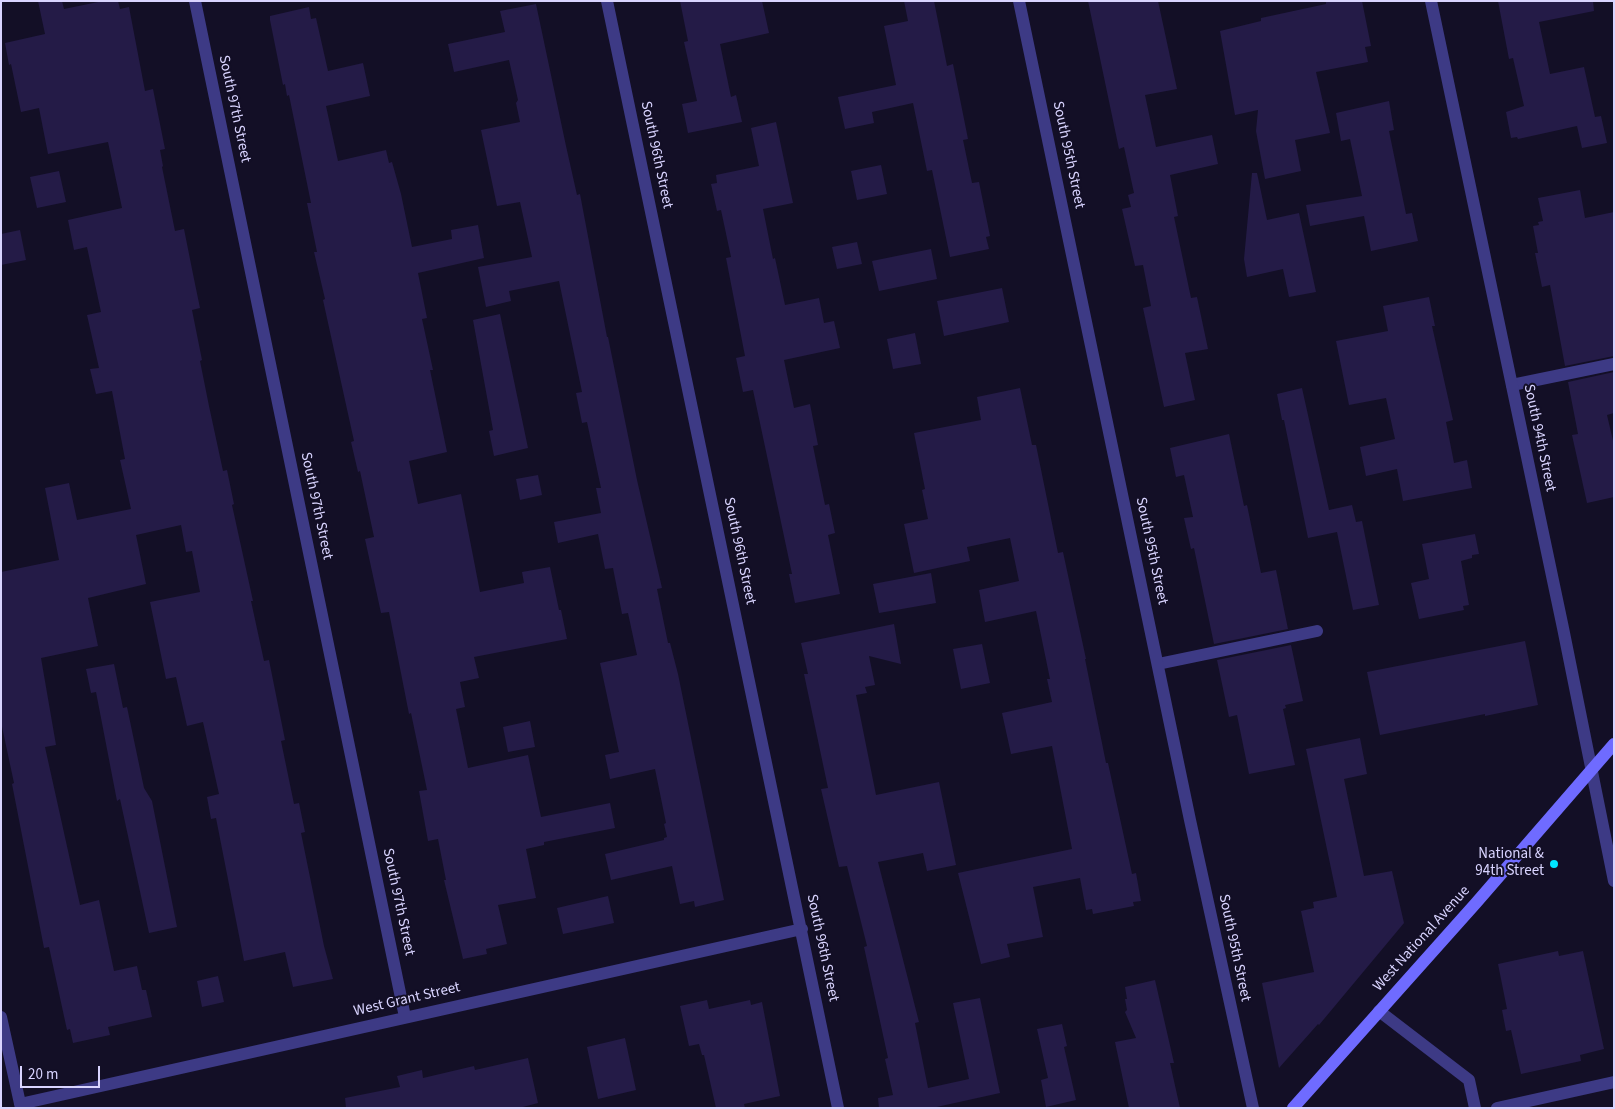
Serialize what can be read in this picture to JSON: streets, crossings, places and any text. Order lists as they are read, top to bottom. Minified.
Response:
{"streets":{"main road":["West National Avenue"],"street":["South 97th Street","South 96th Street","South 95th Street","South 94th Street","West Grant Street"]},"crossings":[["South 97th Street","West Grant Street"],["South 96th Street","West Grant Street"],["South 94th Street","West National Avenue"]],"places":["National & 94th Street"],"scale_bar":"20 m"}
